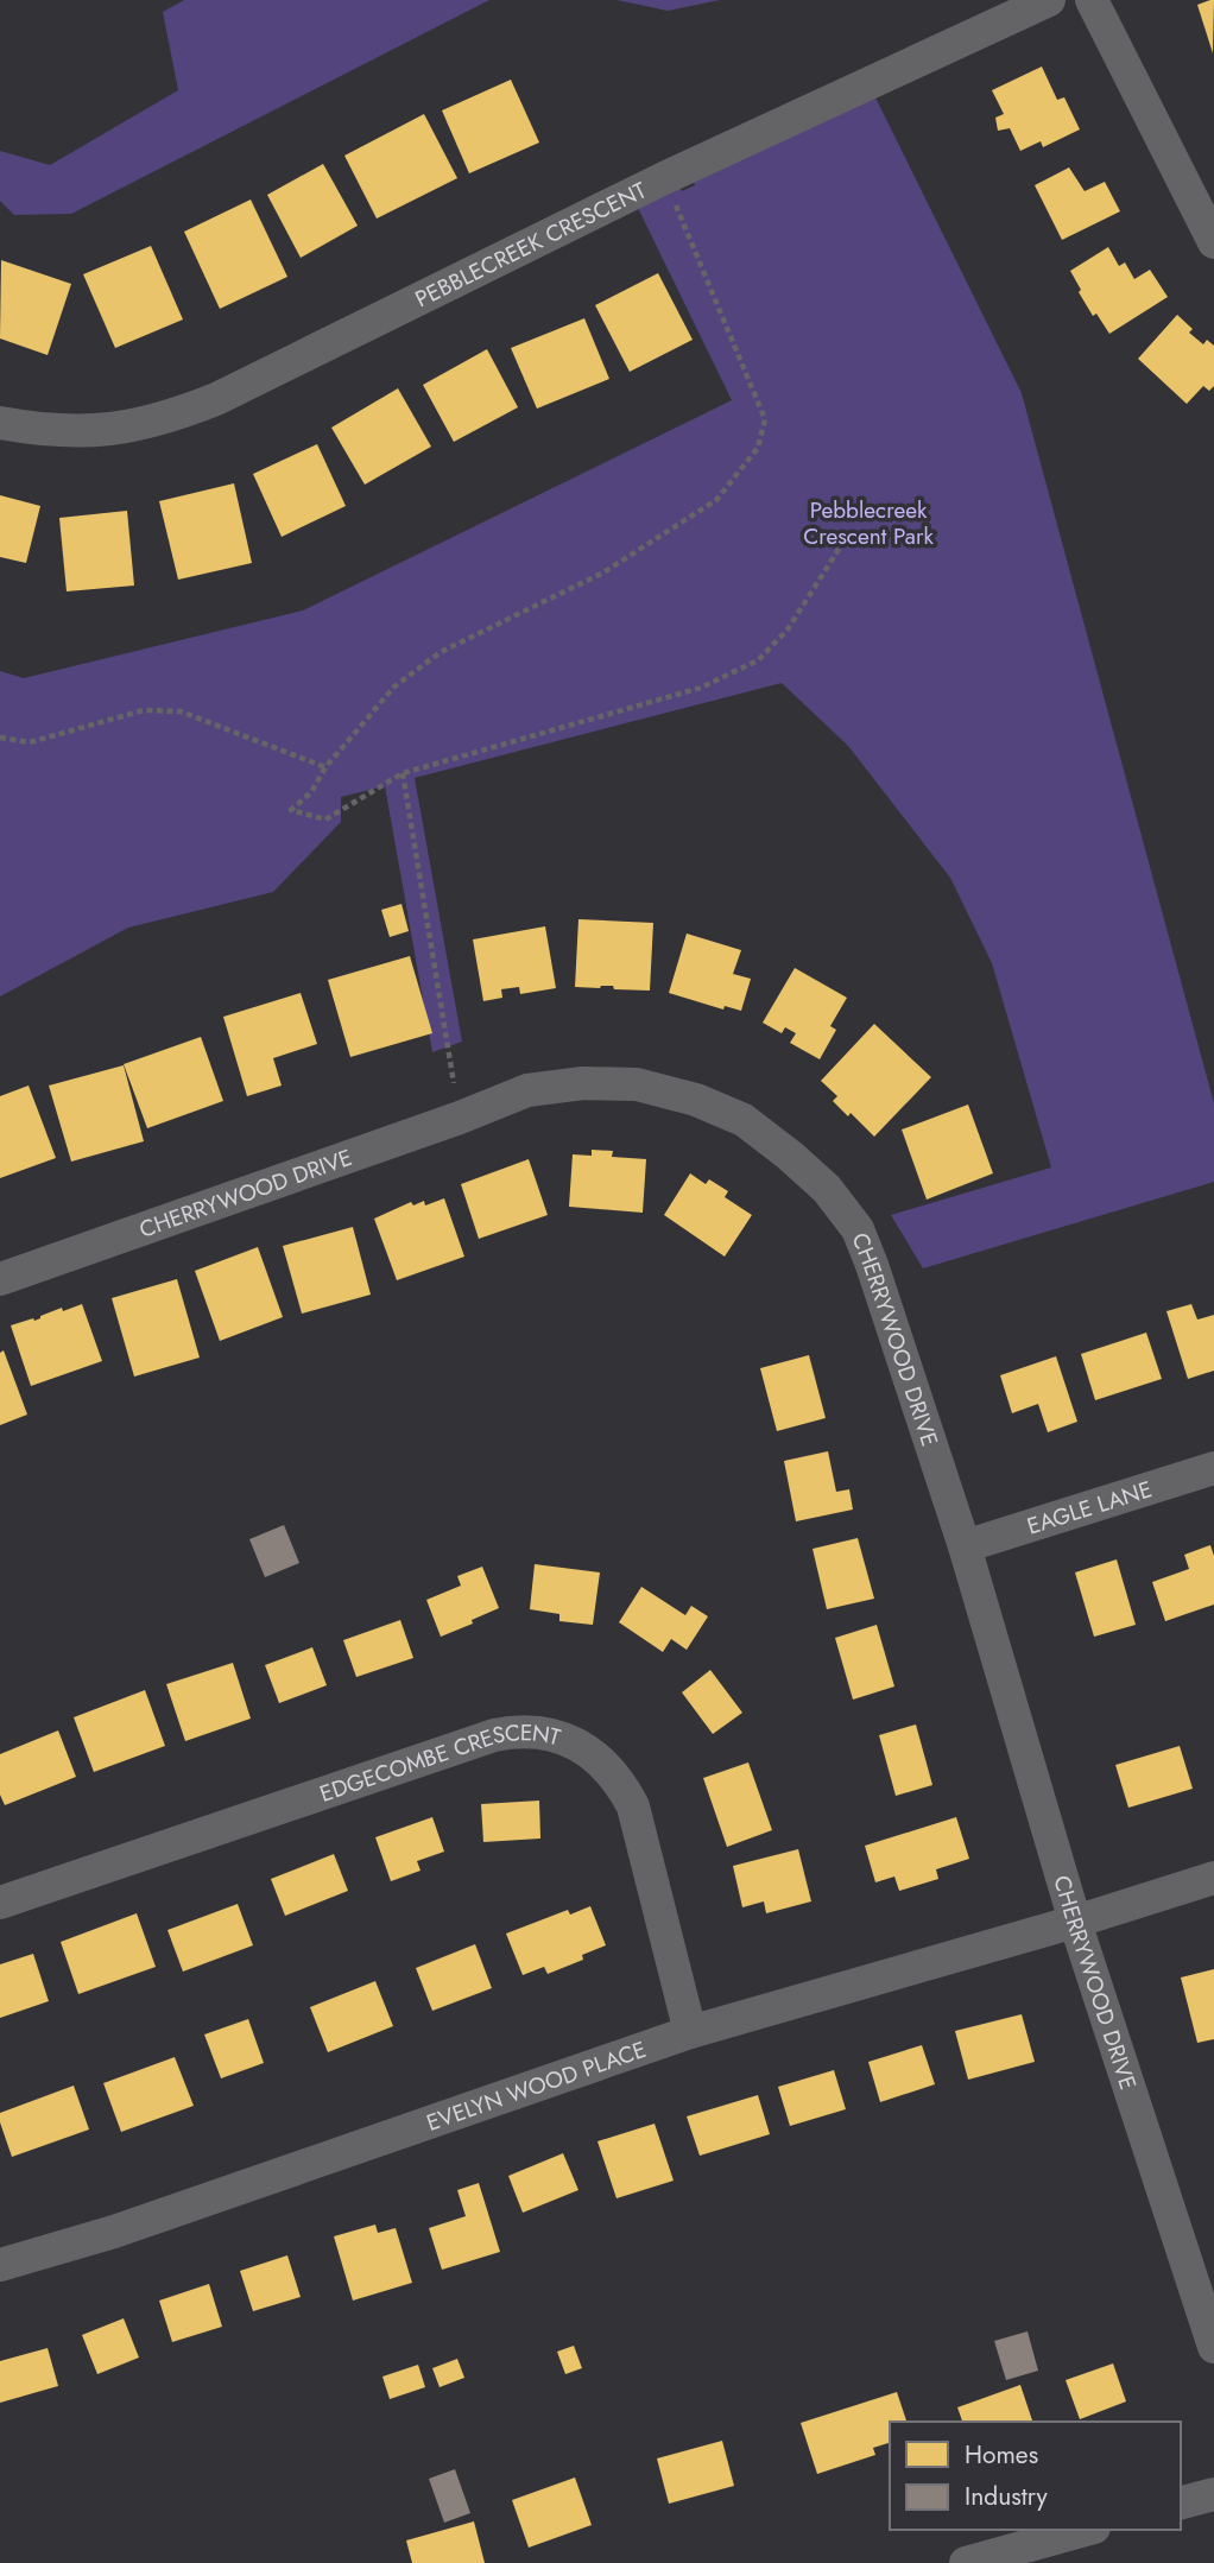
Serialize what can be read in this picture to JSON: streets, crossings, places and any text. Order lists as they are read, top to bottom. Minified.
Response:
{"streets":{"street":["PEBBLECREEK CRESCENT","CHERRYWOOD DRIVE","EAGLE LANE","EDGECOMBE CRESCENT","EVELYN WOOD PLACE"]},"crossings":[["CHERRYWOOD DRIVE","EAGLE LANE"],["CHERRYWOOD DRIVE","EVELYN WOOD PLACE"],["EDGECOMBE CRESCENT","EVELYN WOOD PLACE"]],"parks":["Pebblecreek Crescent Park"],"legend":["Homes","Industry"]}
